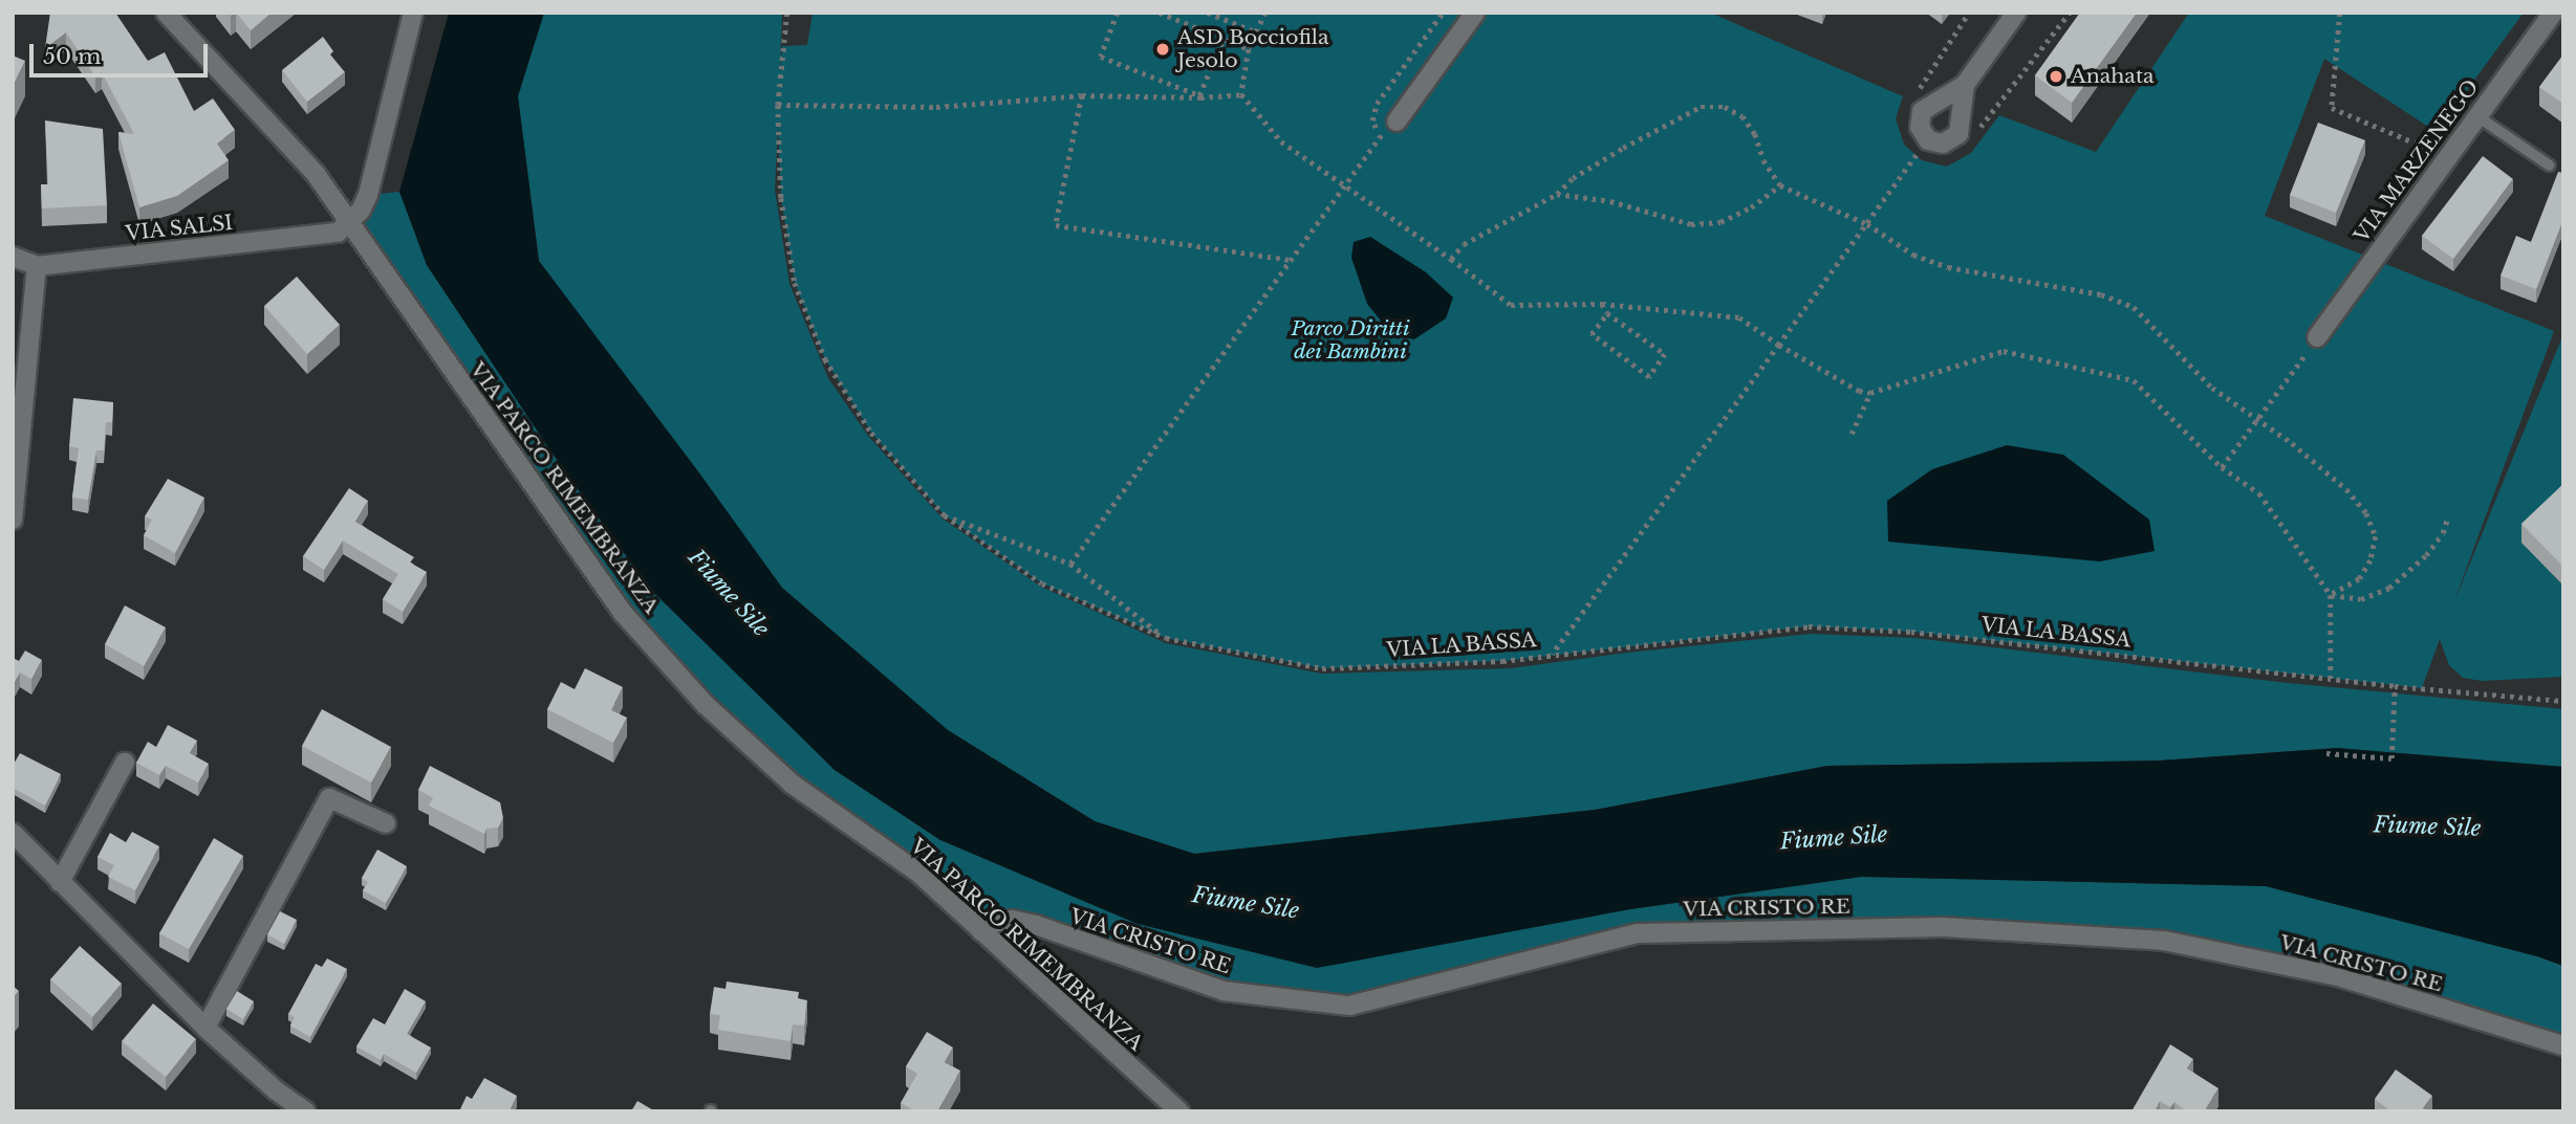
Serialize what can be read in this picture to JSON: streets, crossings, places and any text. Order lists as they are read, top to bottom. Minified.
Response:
{"streets":{"street":["VIA MARZENEGO","VIA SALSI","VIA PARCO RIMEMBRANZA","VIA CRISTO RE"],"path":["VIA LA BASSA"]},"crossings":[["VIA SALSI","VIA PARCO RIMEMBRANZA"],["VIA PARCO RIMEMBRANZA","VIA CRISTO RE"]],"water":["Fiume Sile"],"parks":["Parco Diritti dei Bambini"],"places":["ASD Bocciofila Jesolo","Anahata"],"scale_bar":"50 m"}
